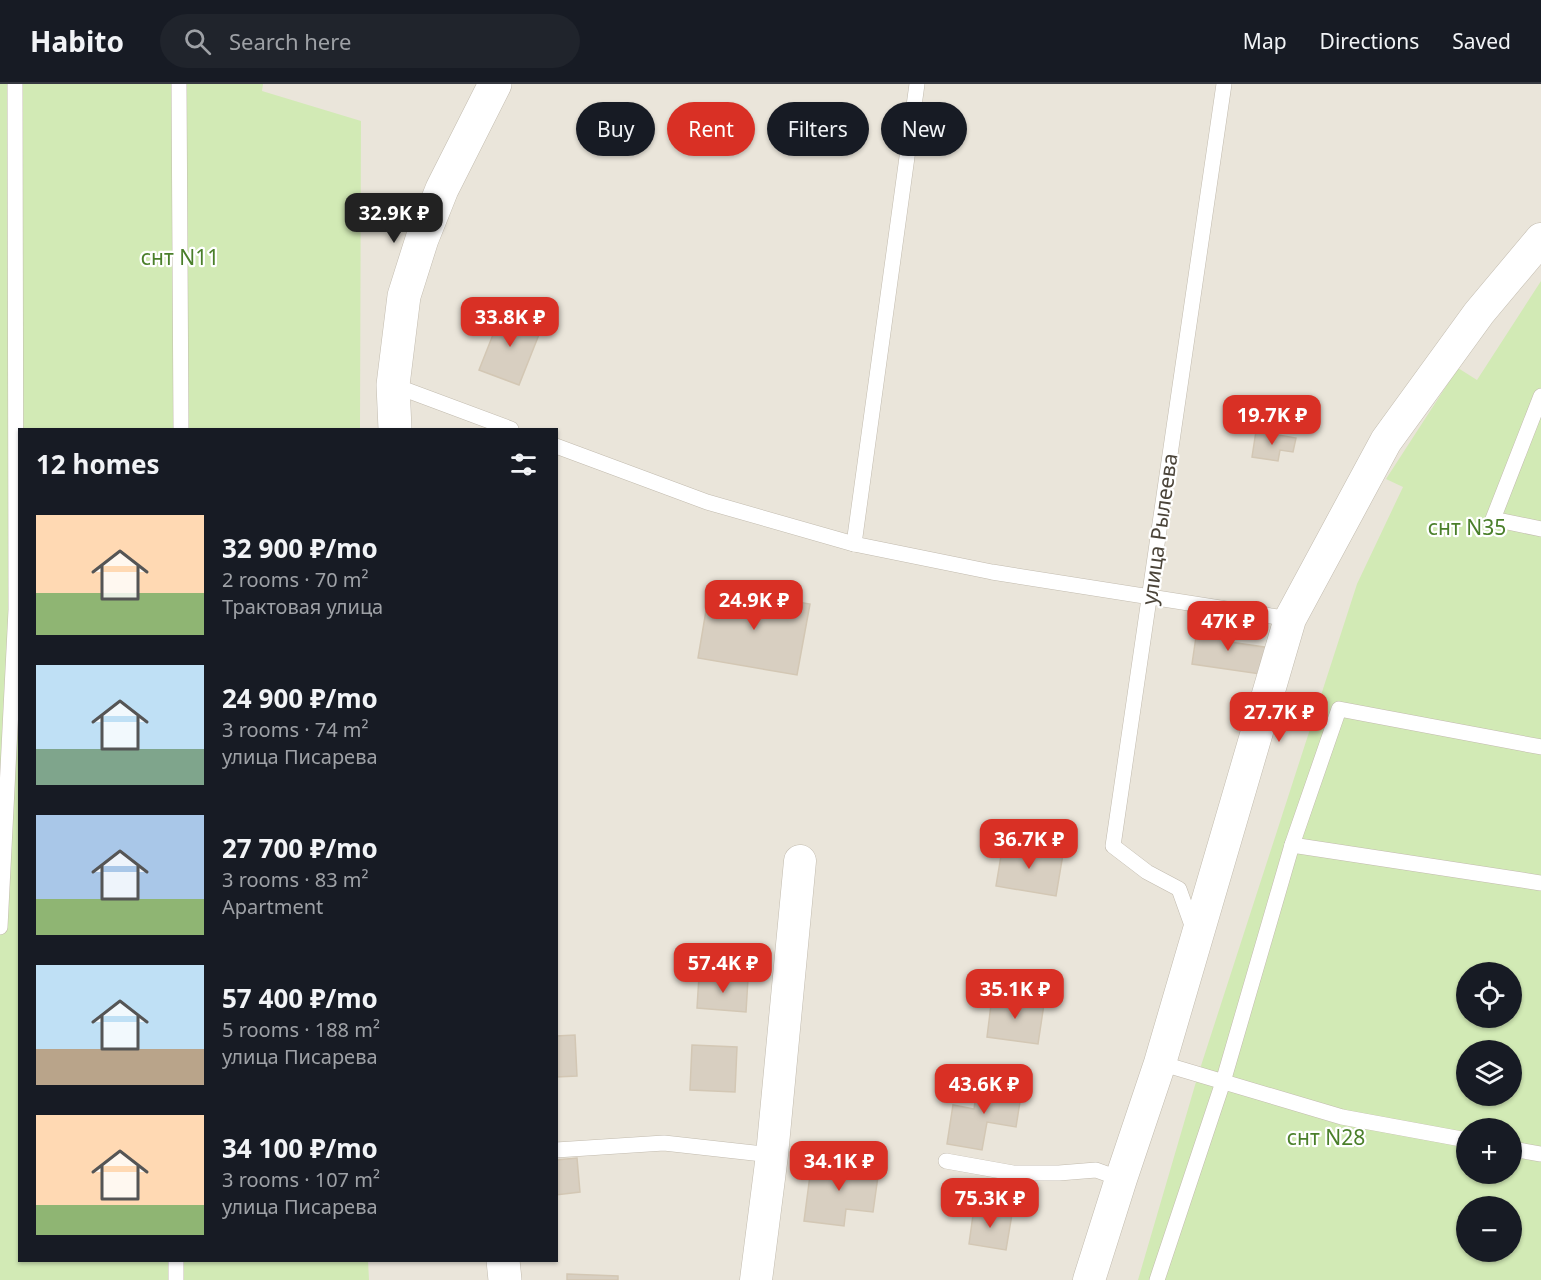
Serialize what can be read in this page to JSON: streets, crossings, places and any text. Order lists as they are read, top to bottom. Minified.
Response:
{"streets":{"lane":["улица Рылеева"]},"parks":["снт N11","снт N35","снт N28"],"page":{"header":"Habito","search":"Search here","nav":["Map","Directions","Saved"],"chip":["Buy","Rent","Filters","New"],"price":["32.9K ₽","33.8K ₽","19.7K ₽","24.9K ₽","47K ₽","27.7K ₽","36.7K ₽","57.4K ₽","35.1K ₽","43.6K ₽","34.1K ₽","75.3K ₽"],"heading":"12 homes","list":[{"name":"32 900 ₽/mo","note":"2 rooms · 70 m² · Трактовая улица"},{"name":"24 900 ₽/mo","note":"3 rooms · 74 m² · улица Писарева"},{"name":"27 700 ₽/mo","note":"3 rooms · 83 m² · Apartment"},{"name":"57 400 ₽/mo","note":"5 rooms · 188 m² · улица Писарева"},{"name":"34 100 ₽/mo","note":"3 rooms · 107 m² · улица Писарева"}],"map_buttons":["+","−"]}}
